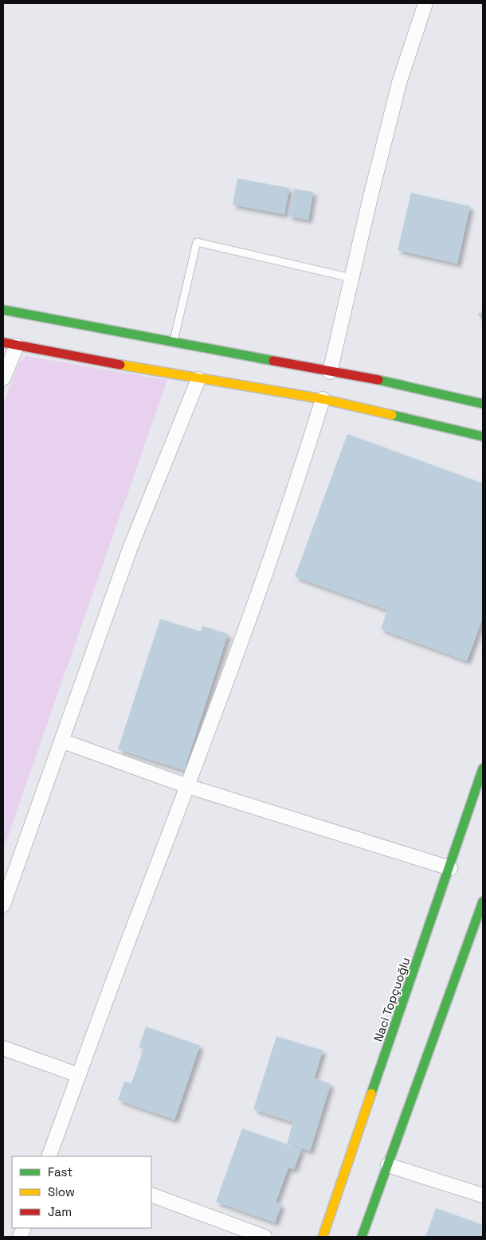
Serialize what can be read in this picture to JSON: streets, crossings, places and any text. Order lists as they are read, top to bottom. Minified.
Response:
{"streets":{"street":["Naci Topçuoğlu"]},"legend":["Fast","Slow","Jam"]}
